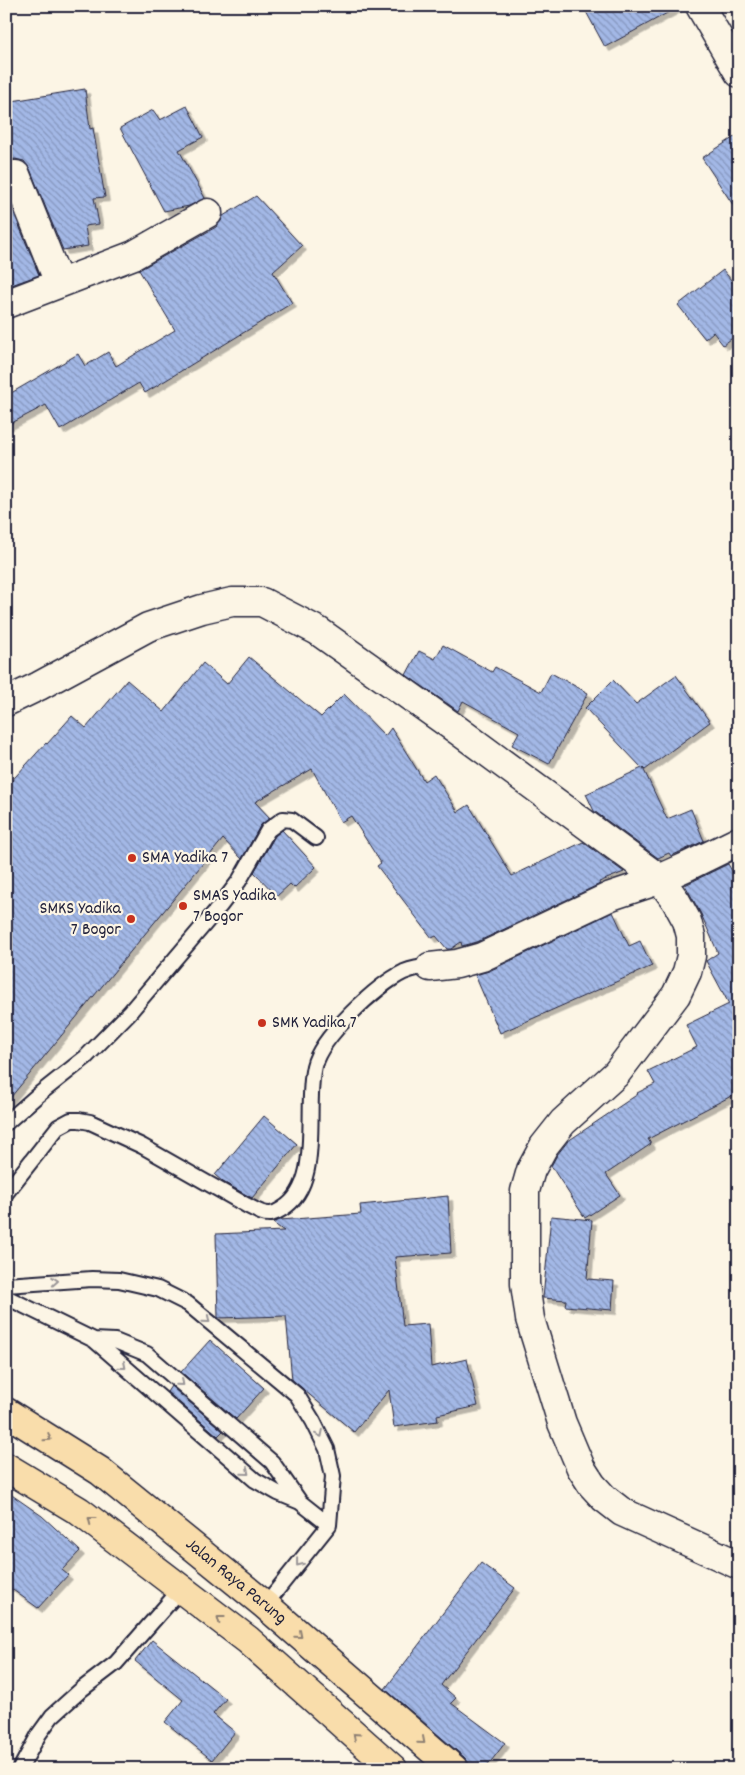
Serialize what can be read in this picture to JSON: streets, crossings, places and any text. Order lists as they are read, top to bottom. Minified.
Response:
{"streets":{"highway":["Jalan Raya Parung"]},"places":["SMA Yadika 7","SMAS Yadika 7 Bogor","SMKS Yadika 7 Bogor","SMK Yadika 7"]}
